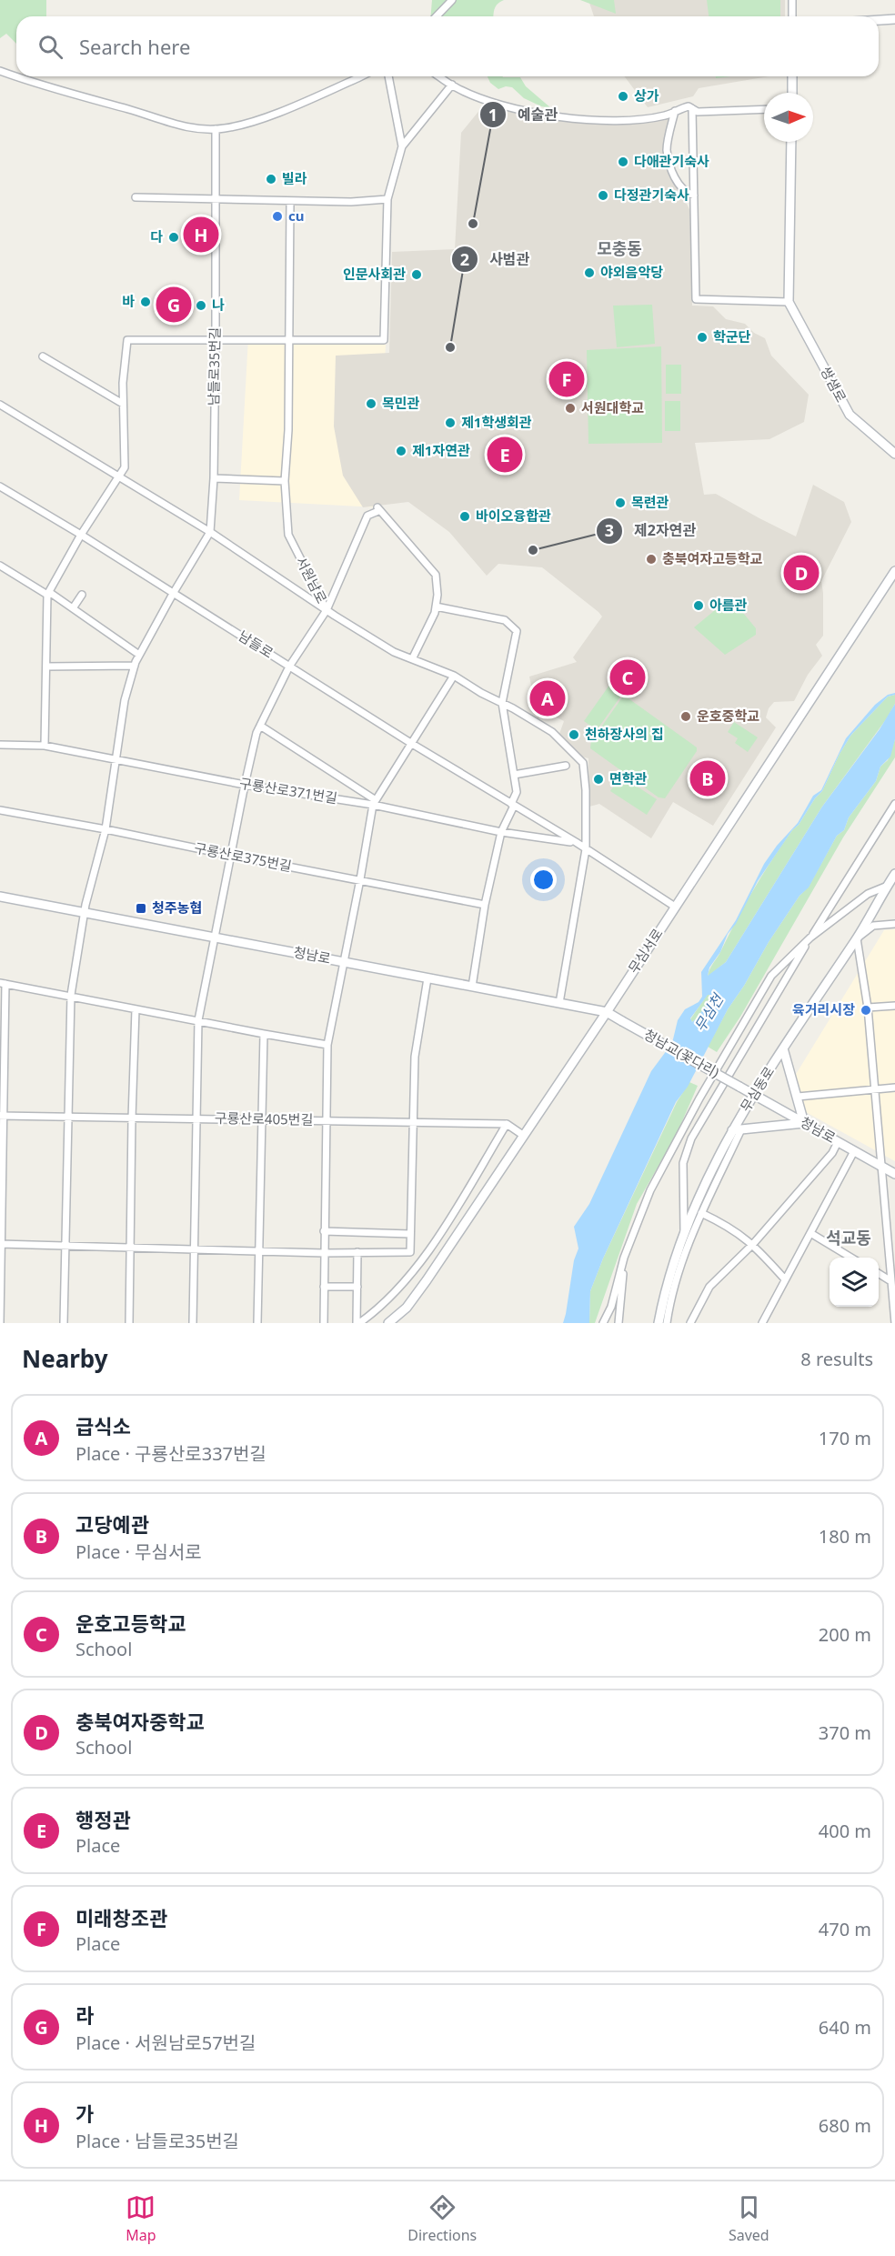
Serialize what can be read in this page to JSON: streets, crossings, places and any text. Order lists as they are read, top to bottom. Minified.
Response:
{"streets":{"street":["남들로35번길","쌍샘로","서원남로","남들로","구룡산로371번길","구룡산로375번길","무심서로","청남로","청남교(꽃다리)","무심동로","구룡산로405번길"]},"crossings":[["남들로35번길","남들로"],["남들로35번길","구룡산로371번길"],["남들로35번길","구룡산로375번길"],["남들로35번길","청남로"],["남들로35번길","구룡산로405번길"],["서원남로","남들로"],["서원남로","구룡산로371번길"],["서원남로","구룡산로375번길"],["서원남로","청남로"],["서원남로","구룡산로405번길"],["남들로","구룡산로371번길"],["남들로","무심서로"],["무심서로","청남로"],["청남로","청남교(꽃다리)"],["청남로","무심동로"]],"districts":["모충동","석교동"],"water":["무심천"],"places":{"other":["상가","다애관기숙사","빌라","다정관기숙사","cu","예술관","다","야외음악당","인문사회관","바","나","학군단","사범관","목민관","서원대학교","제1학생회관","제1자연관","목련관","바이오융합관","제2자연관","충북여자고등학교","아름관","운호중학교","천하장사의 집","면학관","육거리시장"],"transit":["청주농협"]},"north":"right","page":{"search":"Search here","pins":["H","G","F","E","D","C","A","B"],"heading":["Nearby","8 results"],"list":[{"mark":"A","name":"급식소","note":"Place · 구룡산로337번길","value":"170 m"},{"mark":"B","name":"고당예관","note":"Place · 무심서로","value":"180 m"},{"mark":"C","name":"운호고등학교","note":"School","value":"200 m"},{"mark":"D","name":"충북여자중학교","note":"School","value":"370 m"},{"mark":"E","name":"행정관","note":"Place","value":"400 m"},{"mark":"F","name":"미래창조관","note":"Place","value":"470 m"},{"mark":"G","name":"라","note":"Place · 서원남로57번길","value":"640 m"},{"mark":"H","name":"가","note":"Place · 남들로35번길","value":"680 m"}],"nav":["Map","Directions","Saved"]}}
